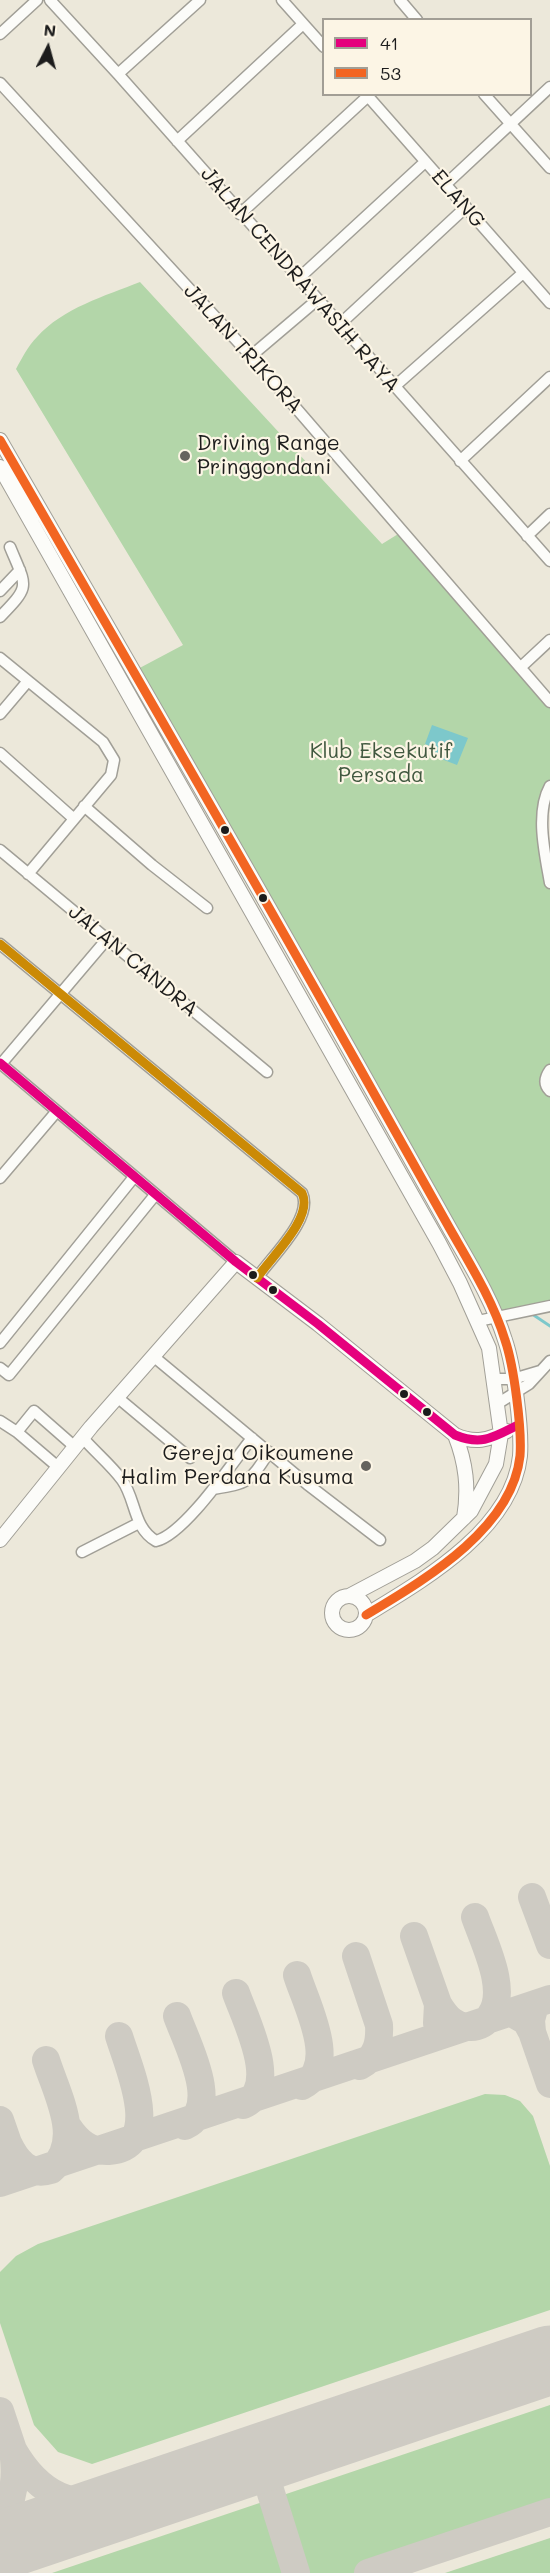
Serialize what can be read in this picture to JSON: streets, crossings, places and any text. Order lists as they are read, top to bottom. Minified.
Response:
{"streets":{"street":["ELANG","JALAN CENDRAWASIH RAYA","JALAN TRIKORA","JALAN CANDRA"]},"parks":["Klub Eksekutif Persada"],"places":["Driving Range Pringgondani","Gereja Oikoumene Halim Perdana Kusuma"],"lines":["transit line 53","transit line 41"],"legend":["41","53"],"north":"top"}
